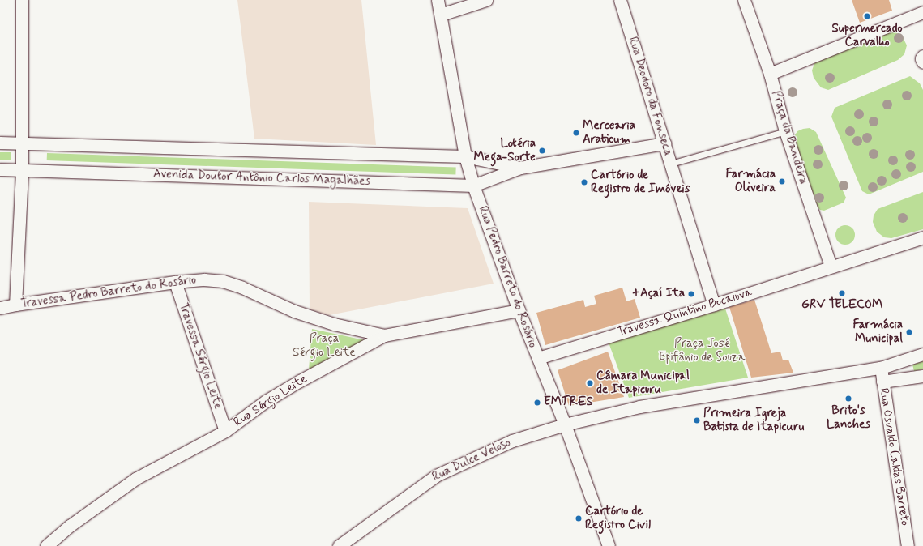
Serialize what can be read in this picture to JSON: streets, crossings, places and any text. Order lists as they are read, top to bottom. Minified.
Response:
{"streets":{"street":["Rua Deodoro da Fonseca","Praça da Bandeira","Avenida Doutor Antônio Carlos Magalhães","Rua Pedro Barreto do Rosário","Travessa Pedro Barreto do Rosário","Travessa Quintino Bocaiuva","Travessa Sérgio Leite","Rua Sérgio Leite","Rua Osvaldo Caldas Barreto","Rua Dulce Veloso"]},"crossings":[["Rua Deodoro da Fonseca","Avenida Doutor Antônio Carlos Magalhães"],["Rua Deodoro da Fonseca","Travessa Quintino Bocaiuva"],["Praça da Bandeira","Travessa Quintino Bocaiuva"],["Avenida Doutor Antônio Carlos Magalhães","Rua Pedro Barreto do Rosário"],["Rua Pedro Barreto do Rosário","Travessa Quintino Bocaiuva"],["Rua Pedro Barreto do Rosário","Rua Sérgio Leite"],["Rua Pedro Barreto do Rosário","Rua Dulce Veloso"],["Travessa Pedro Barreto do Rosário","Travessa Sérgio Leite"],["Travessa Pedro Barreto do Rosário","Rua Sérgio Leite"],["Travessa Sérgio Leite","Rua Sérgio Leite"]],"parks":["Praça Sérgio Leite","Praça José Epifânio de Souza"],"places":["Supermercado Carvalho","Mercearia Araticum","Lotéria Mega-Sorte","Farmácia Oliveira","Cartório de Registro de Imóveis","GRV TELECOM","+Açaí Ita","Farmácia Municipal","Câmara Municipal de Itapicuru","Brito's Lanches","EMTRES","Primeira Igreja Batista de Itapicuru","Cartório de Registro Civil"]}
